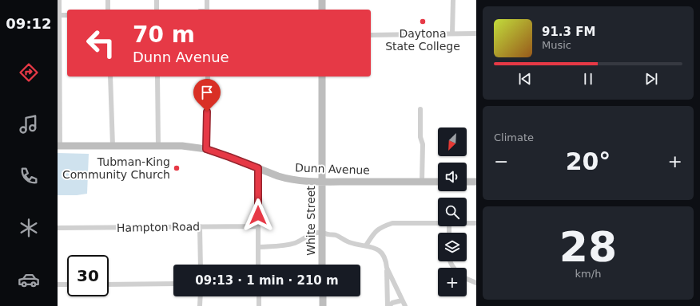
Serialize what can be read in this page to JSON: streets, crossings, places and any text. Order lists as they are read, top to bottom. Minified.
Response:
{"streets":{"main road":["Dunn Avenue","White Street"],"street":["Hampton Road"]},"crossings":[["Dunn Avenue","White Street"]],"places":["Daytona State College","Tubman-King Community Church"],"north":"bottom left","page":{"tabs":"09:12","turn":["70 m","Dunn Avenue"],"song":["91.3 FM","Music"],"tile":["Climate",["28","km/h"]],"map_buttons":"+","heat":["−","20°","+"],"limit":"30","trip":"09:13 · 1 min · 210 m"}}
